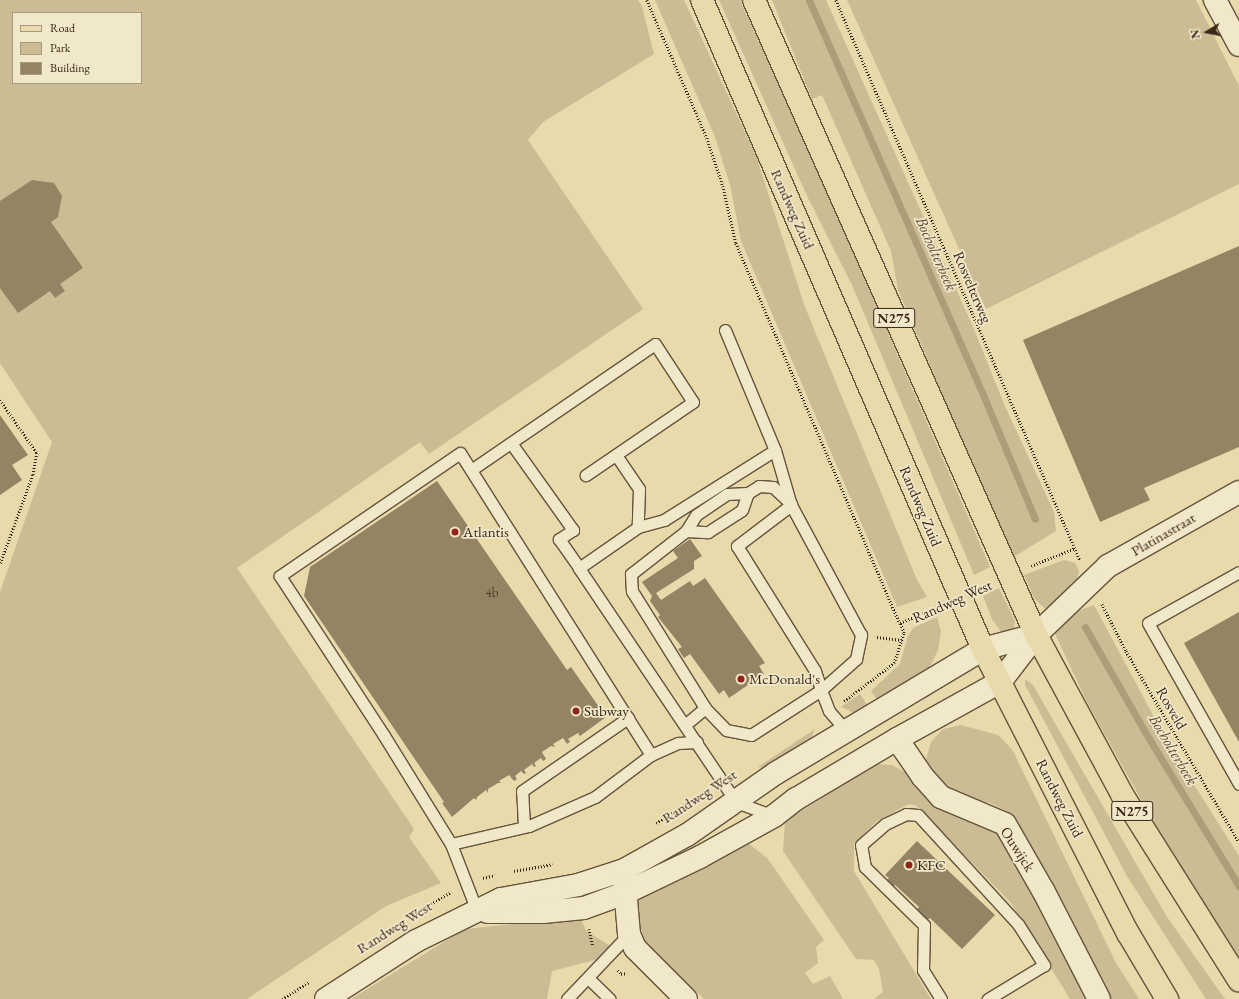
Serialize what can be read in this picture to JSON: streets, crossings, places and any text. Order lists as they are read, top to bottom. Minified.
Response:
{"streets":{"main road":["Randweg Zuid","N275"],"street":["Platinastraat","Randweg West","Ouwijck"],"path":["Rosvelterweg","Rosveld"]},"crossings":[["Randweg Zuid","Randweg West"],["Rosvelterweg","Platinastraat"],["Rosvelterweg","Randweg West"],["Rosvelterweg","Rosveld"],["N275","Randweg West"],["Platinastraat","Randweg West"],["Platinastraat","Rosveld"],["Randweg West","Rosveld"],["Randweg West","Ouwijck"]],"water":["Bocholterbeek"],"places":["Atlantis","McDonald's","Subway","KFC"],"house_numbers":["4b"],"legend":["Road","Park","Building"],"north":"left"}
